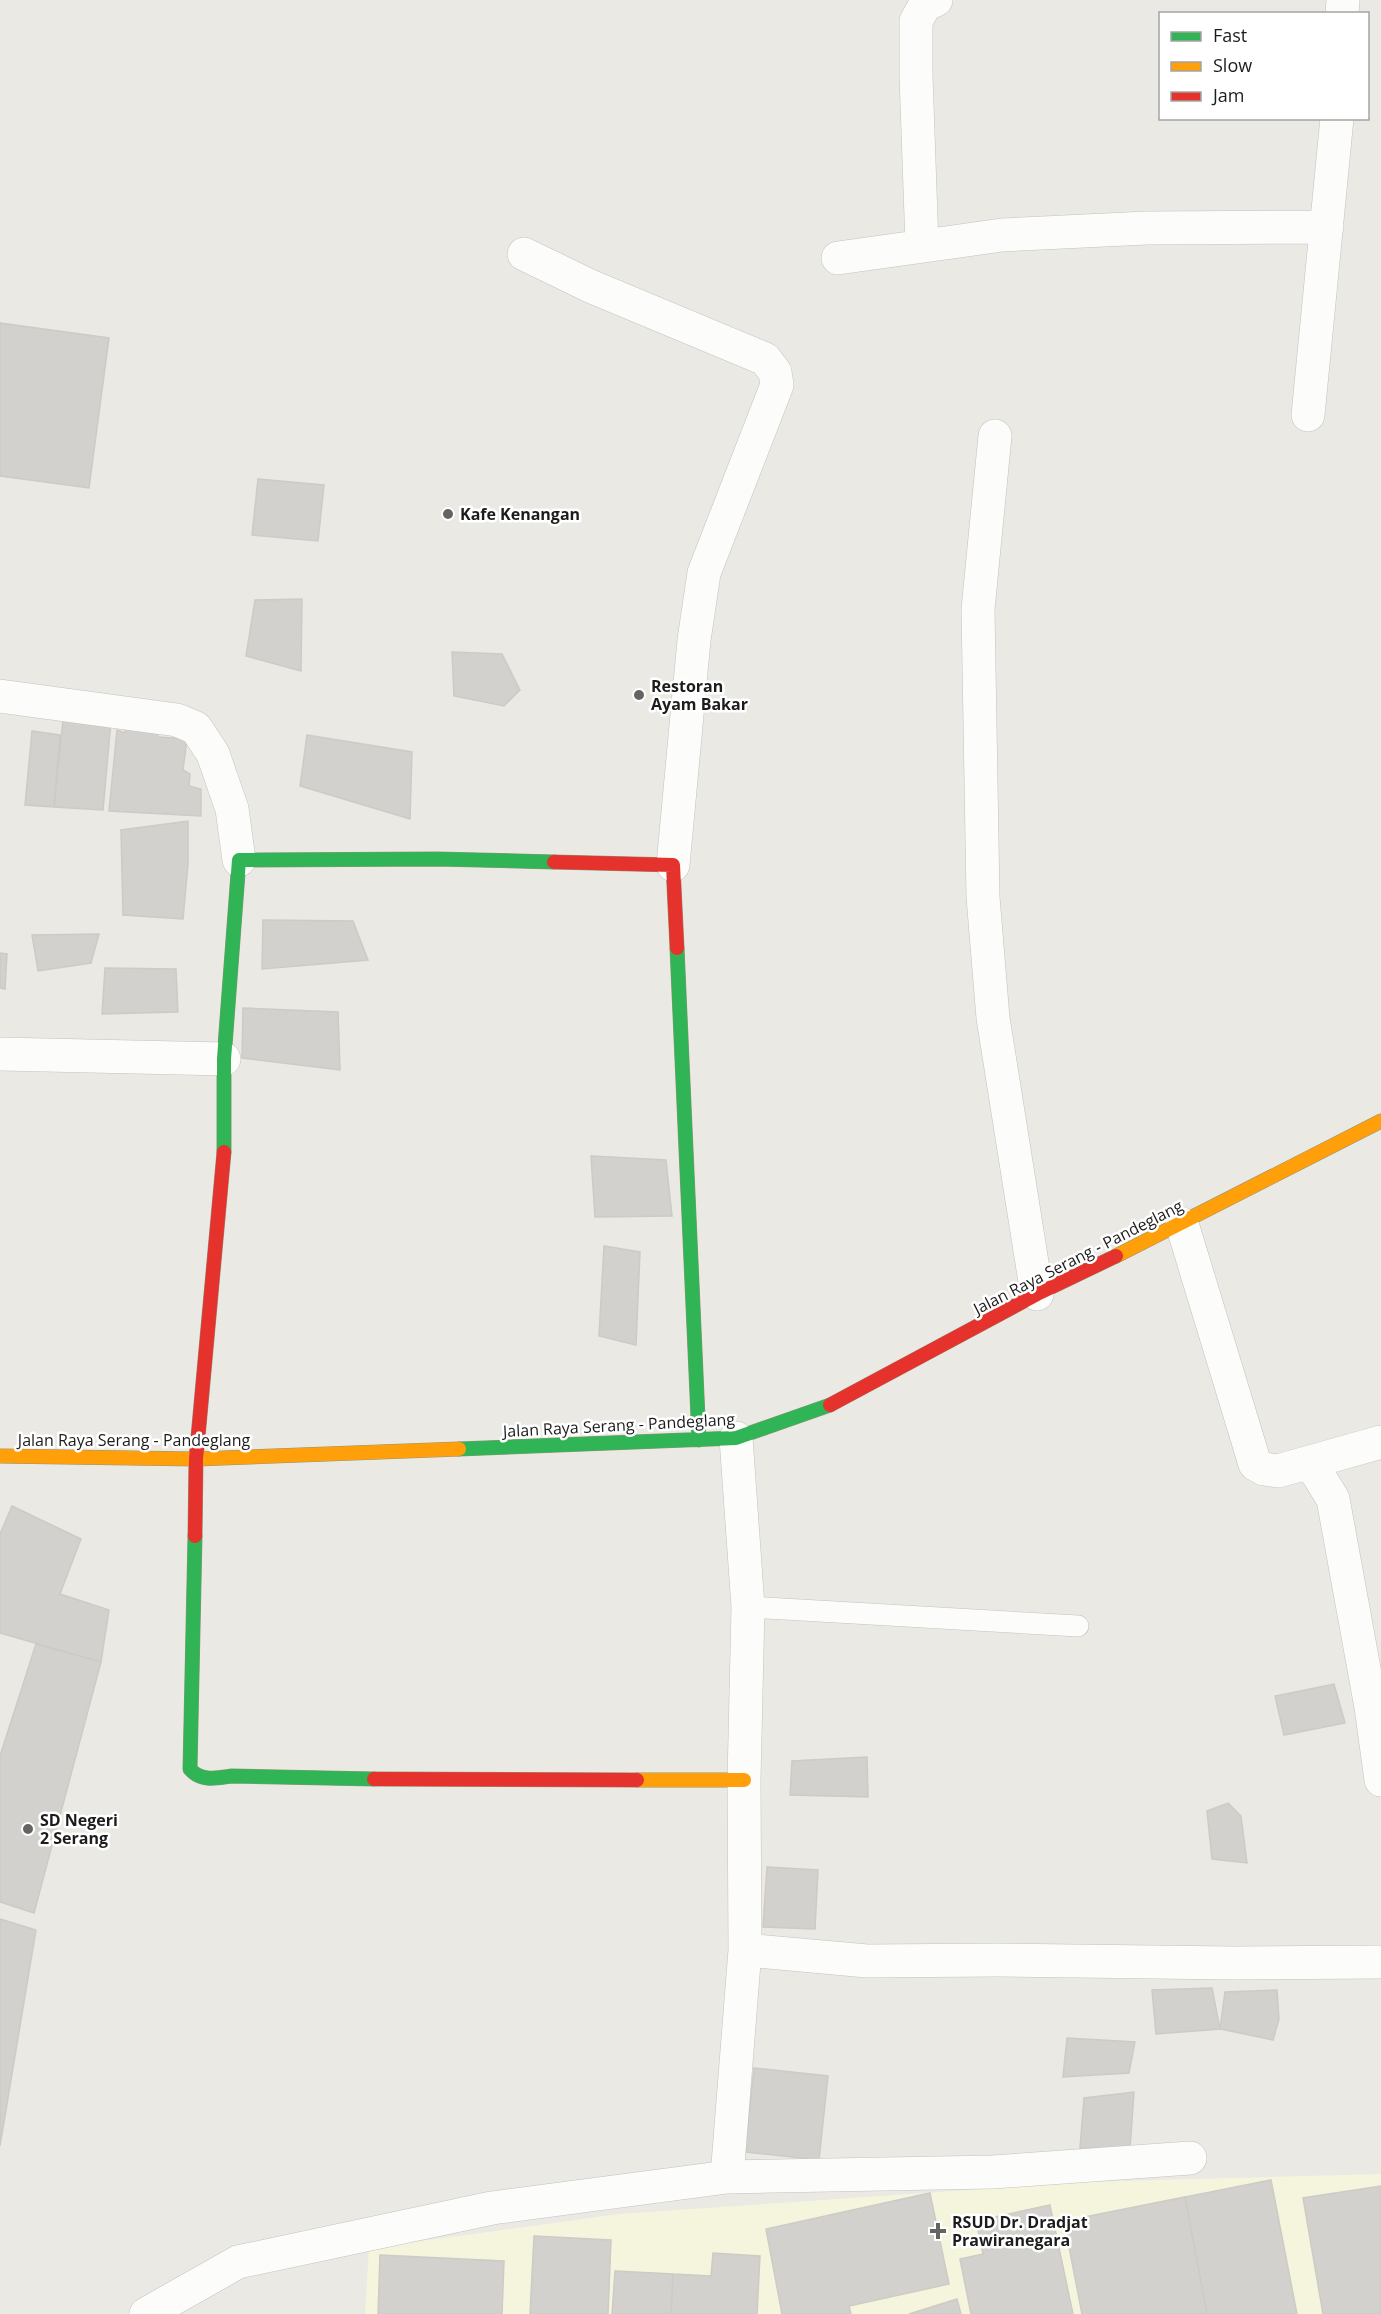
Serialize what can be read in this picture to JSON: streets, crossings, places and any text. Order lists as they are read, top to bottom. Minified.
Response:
{"streets":{"street":["Jalan Raya Serang - Pandeglang"]},"places":{"other":["Kafe Kenangan","Restoran Ayam Bakar","SD Negeri 2 Serang"],"health":["RSUD Dr. Dradjat Prawiranegara"]},"legend":["Fast","Slow","Jam"]}
